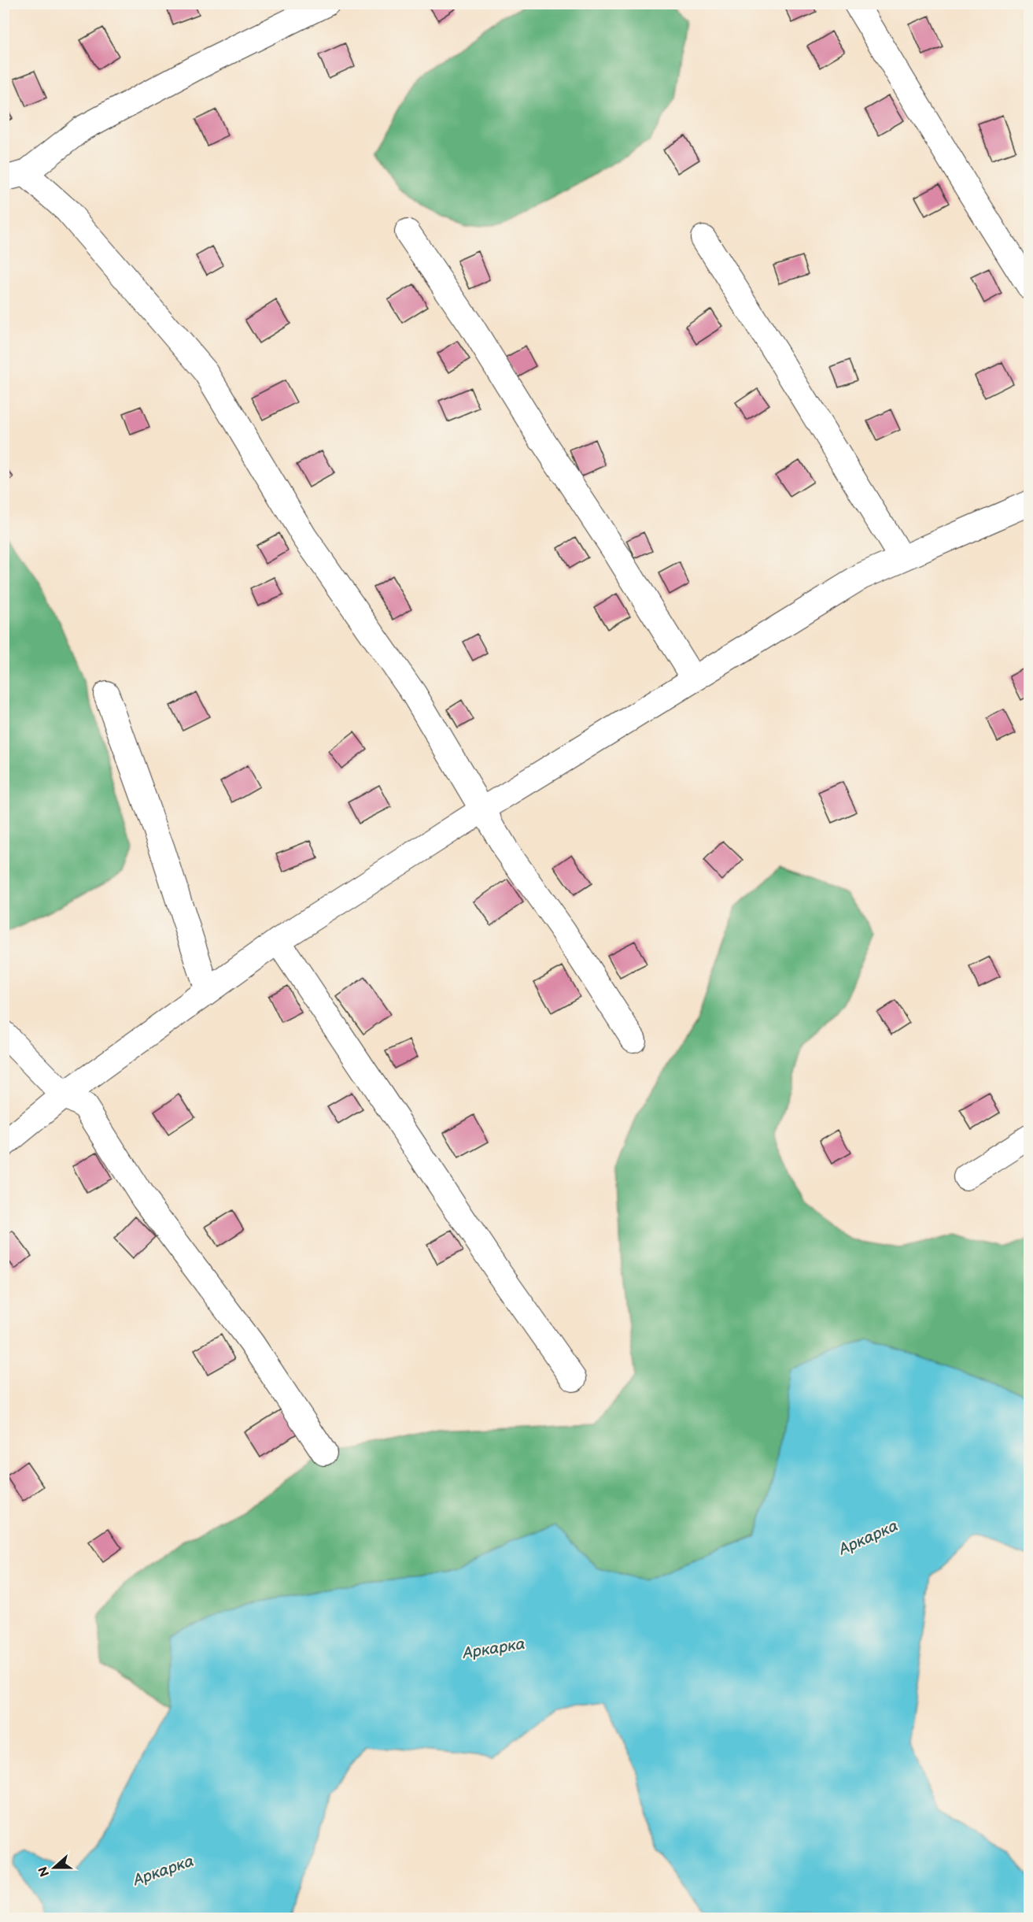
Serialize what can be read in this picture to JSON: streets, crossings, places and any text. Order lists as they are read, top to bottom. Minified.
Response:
{"water":["Аркарка"],"north":"left"}
